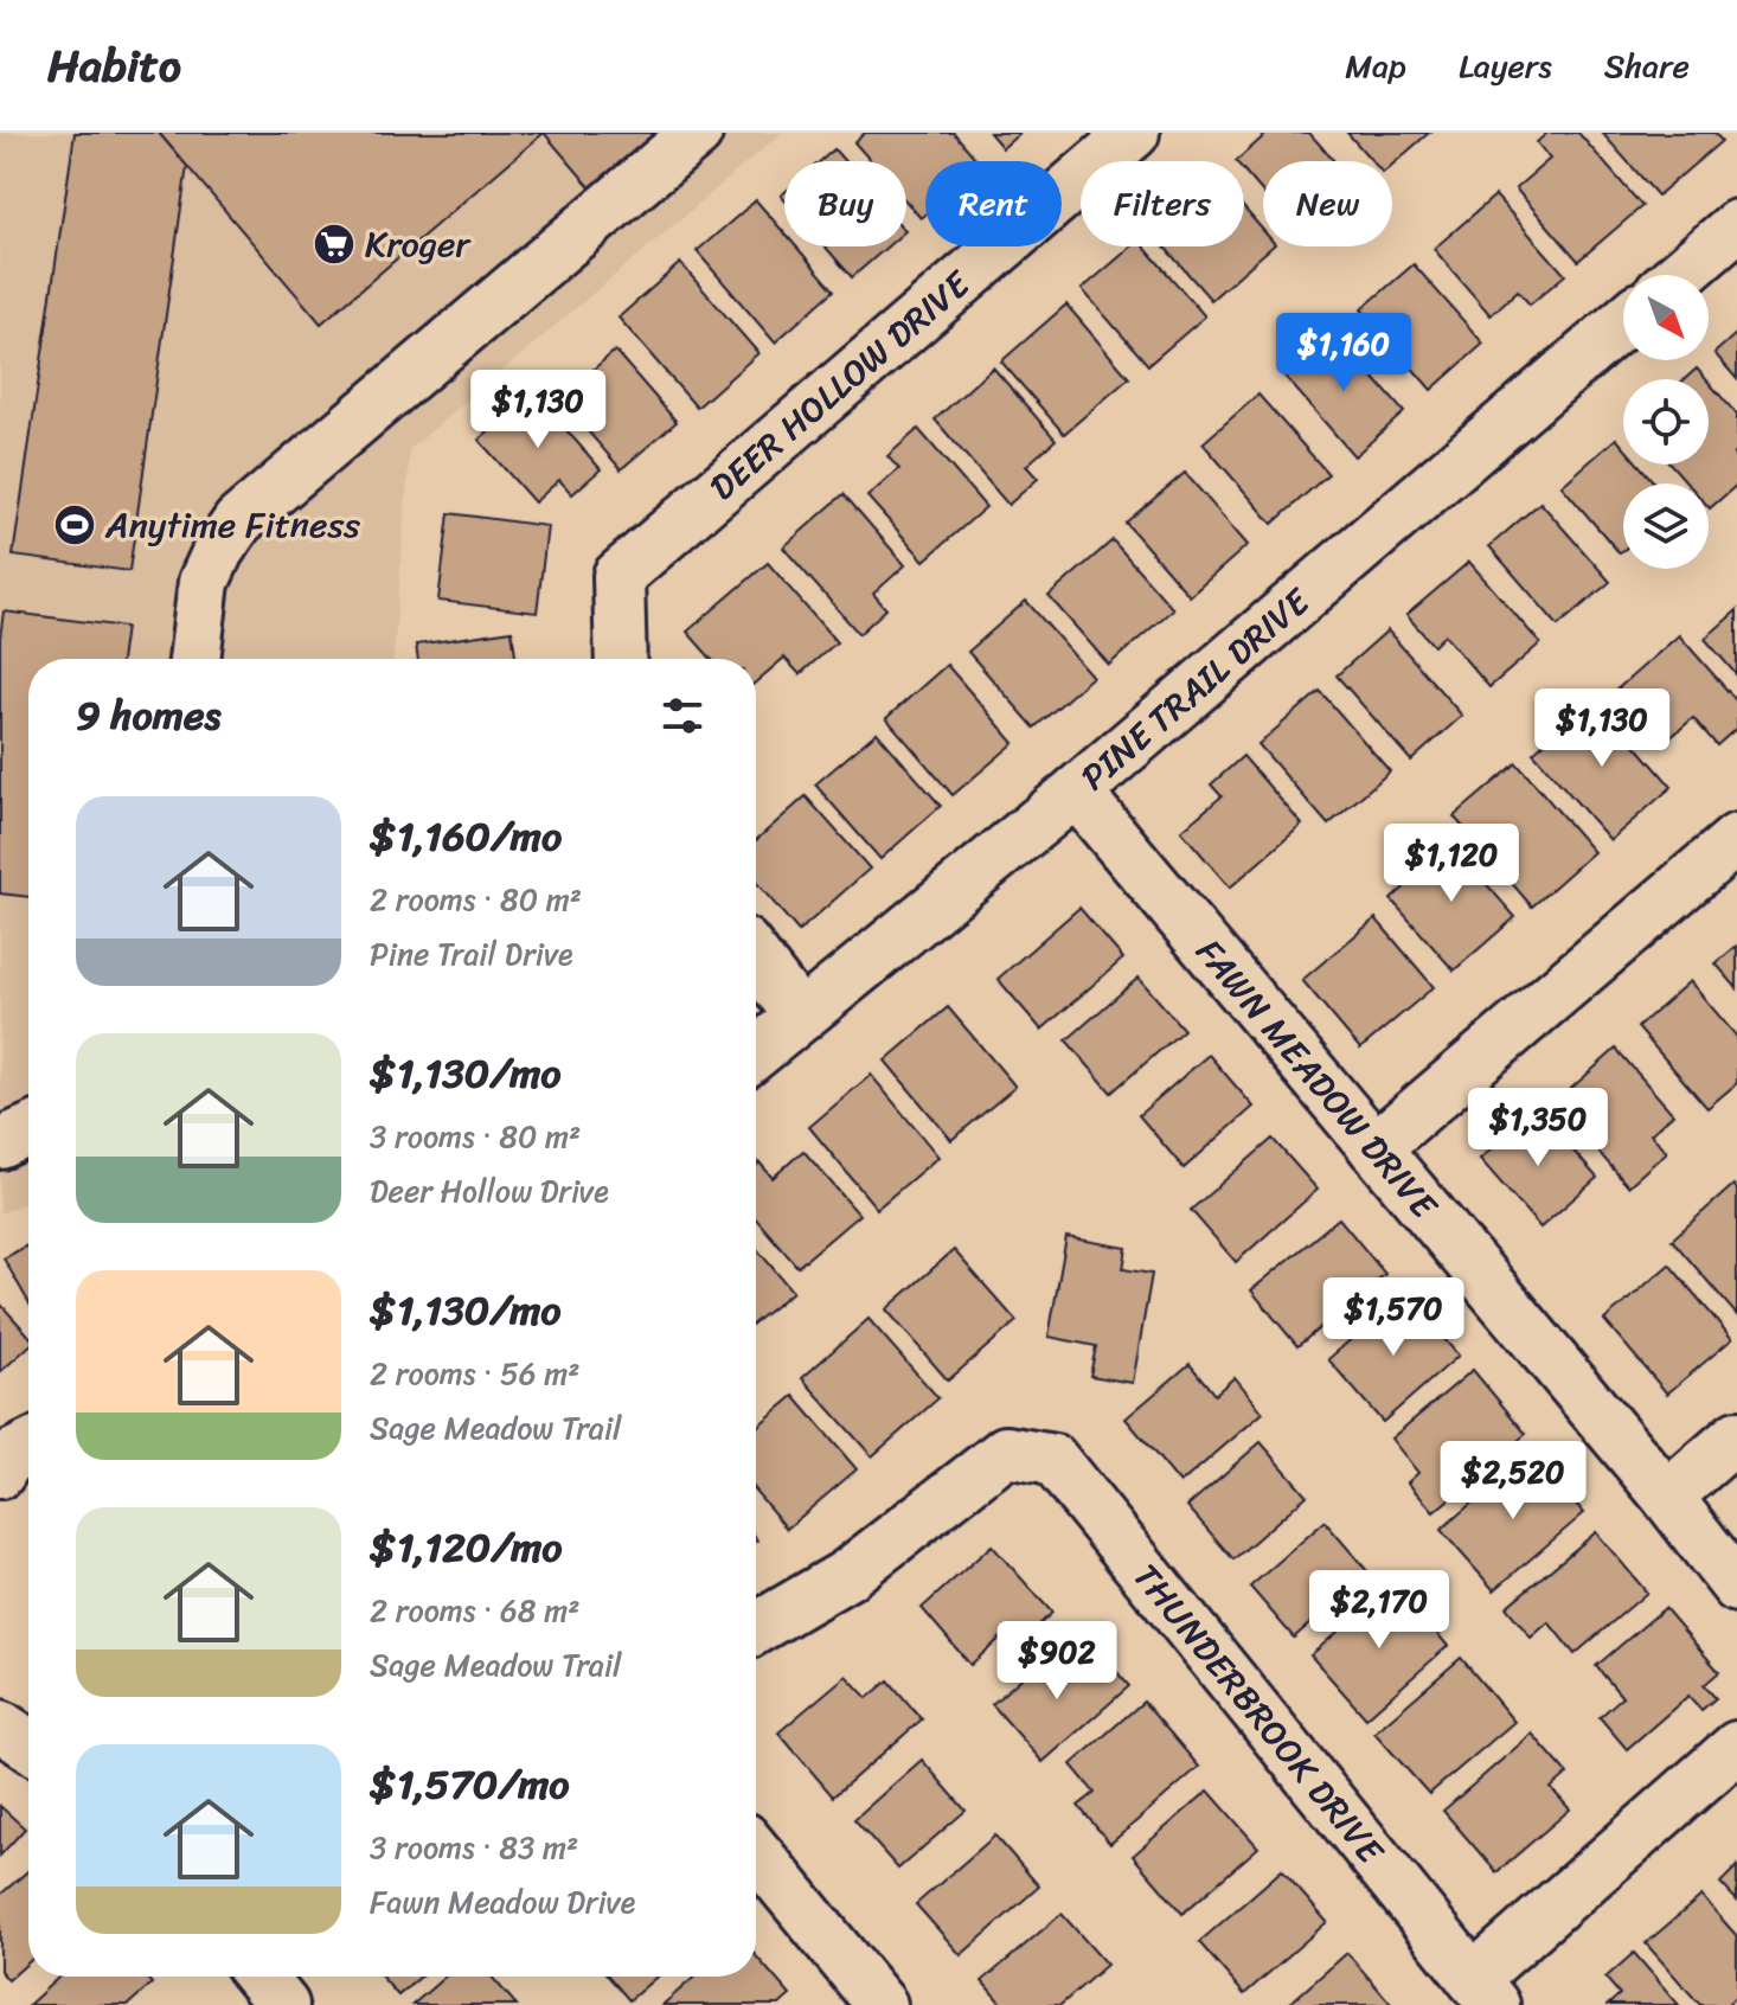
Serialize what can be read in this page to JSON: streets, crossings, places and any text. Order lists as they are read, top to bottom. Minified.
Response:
{"streets":{"street":["DEER HOLLOW DRIVE","PINE TRAIL DRIVE","FAWN MEADOW DRIVE","THUNDERBROOK DRIVE"]},"crossings":[["PINE TRAIL DRIVE","FAWN MEADOW DRIVE"]],"places":{"supermarket":["Kroger"],"sports":["Anytime Fitness"]},"north":"bottom right","page":{"header":"Habito","nav":["Map","Layers","Share"],"chip":["Buy","Rent","Filters","New"],"price":["$1,160","$1,130","$1,130","$1,120","$1,350","$1,570","$2,520","$2,170","$902"],"heading":"9 homes","list":[{"name":"$1,160/mo","note":"2 rooms · 80 m² · Pine Trail Drive"},{"name":"$1,130/mo","note":"3 rooms · 80 m² · Deer Hollow Drive"},{"name":"$1,130/mo","note":"2 rooms · 56 m² · Sage Meadow Trail"},{"name":"$1,120/mo","note":"2 rooms · 68 m² · Sage Meadow Trail"},{"name":"$1,570/mo","note":"3 rooms · 83 m² · Fawn Meadow Drive"}]}}
